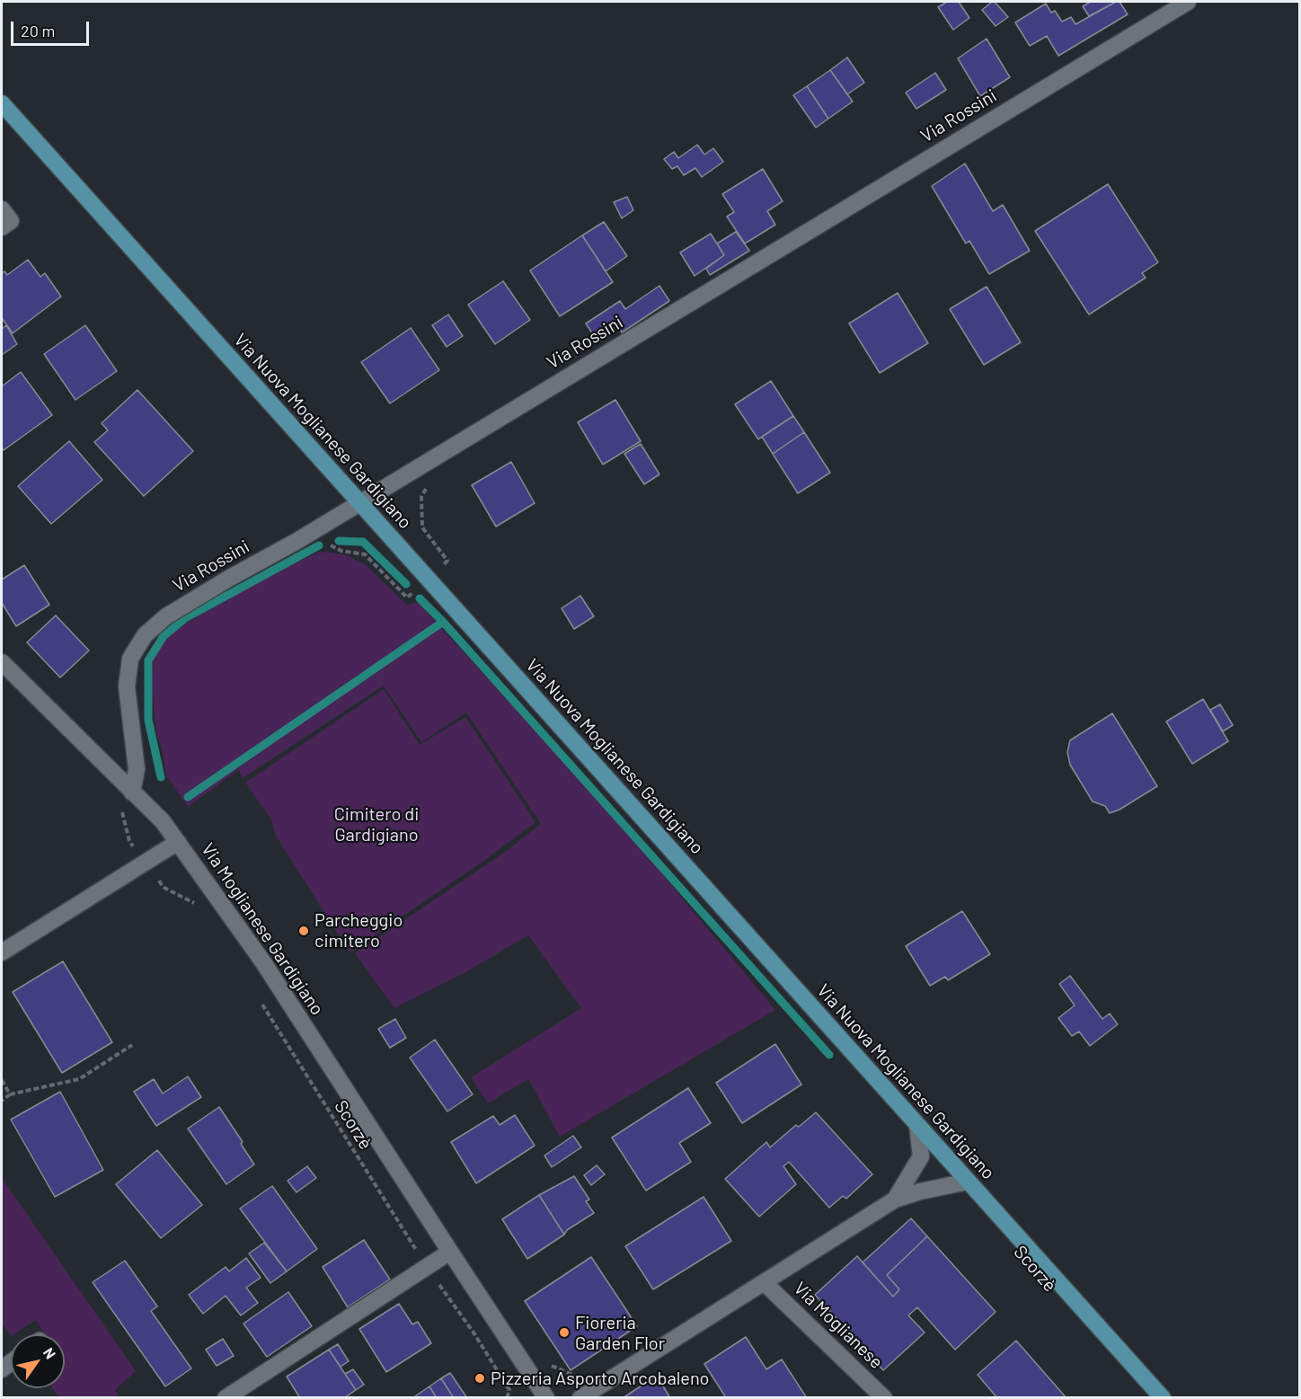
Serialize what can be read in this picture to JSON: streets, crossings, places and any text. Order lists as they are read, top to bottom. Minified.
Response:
{"streets":{"main road":["Via Nuova Moglianese Gardigiano"],"street":["Via Rossini","Via Moglianese Gardigiano","Via Moglianese"],"path":["Scorzè"]},"crossings":[["Via Rossini","Via Nuova Moglianese Gardigiano"],["Via Rossini","Via Moglianese Gardigiano"],["Via Nuova Moglianese Gardigiano","Via Moglianese"]],"parks":["Cimitero di Gardigiano"],"places":["Parcheggio cimitero","Fioreria Garden Flor","Pizzeria Asporto Arcobaleno"],"scale_bar":"20 m","north":"top right"}
